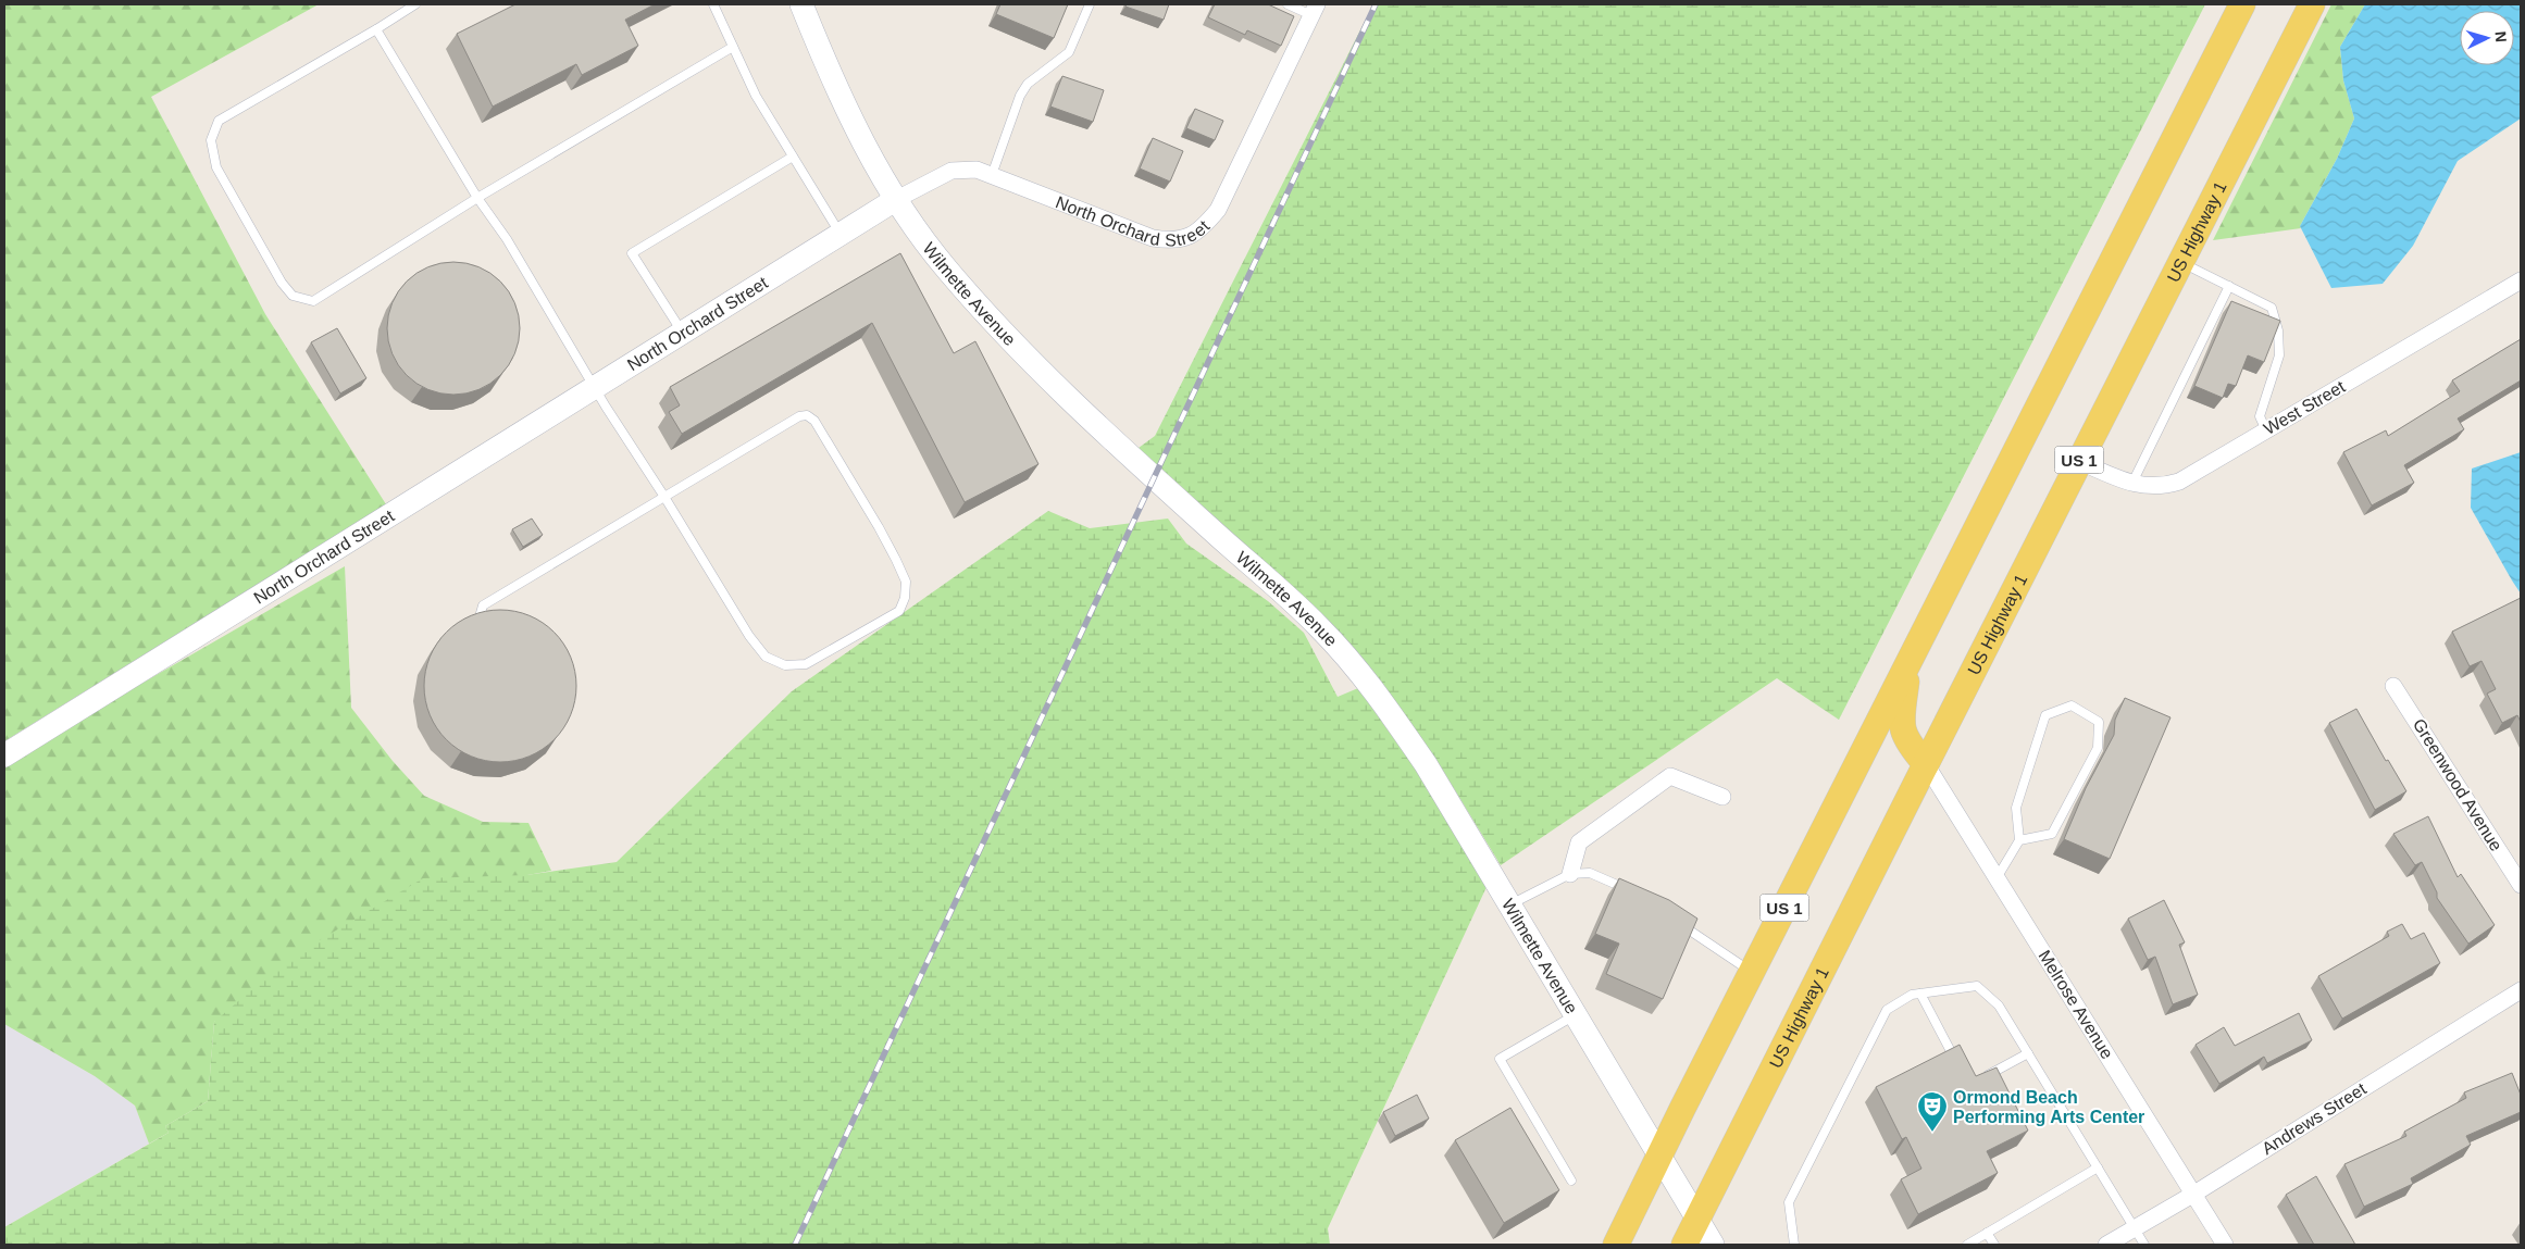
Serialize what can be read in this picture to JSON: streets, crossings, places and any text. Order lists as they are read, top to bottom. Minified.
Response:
{"streets":{"main road":["US Highway 1","US 1"],"street":["North Orchard Street","Wilmette Avenue","West Street","Greenwood Avenue","Melrose Avenue","Andrews Street"]},"crossings":[["North Orchard Street","Wilmette Avenue"],["US Highway 1","Wilmette Avenue"],["US Highway 1","West Street"],["US Highway 1","Melrose Avenue"],["Wilmette Avenue","US 1"],["Melrose Avenue","Andrews Street"]],"places":{"theatre":["Ormond Beach Performing Arts Center"]},"north":"right"}
